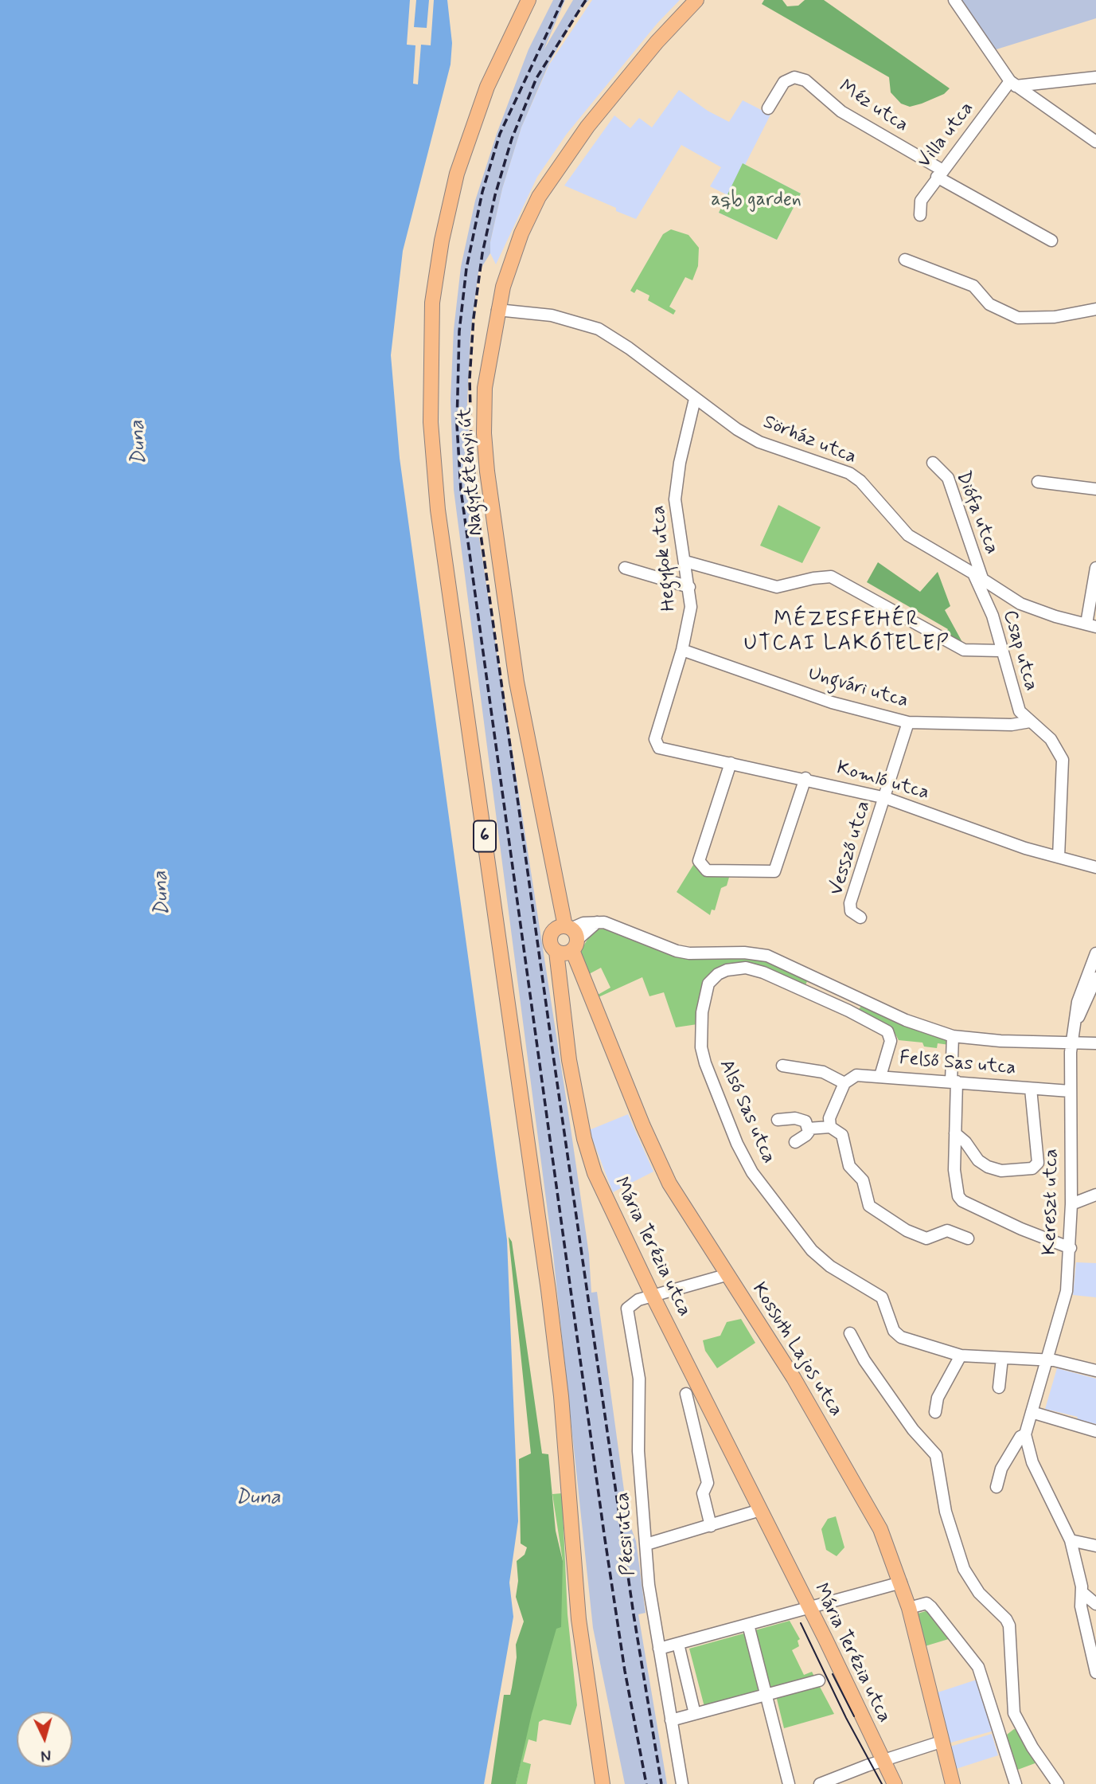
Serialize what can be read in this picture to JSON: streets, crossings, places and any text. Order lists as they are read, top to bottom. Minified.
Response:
{"streets":{"main road":["Nagytétényi út","6","Mária Terézia utca","Kossuth Lajos utca"],"street":["Méz utca","Villa utca","Sörház utca","Diófa utca","Hegyfok utca","Csap utca","Ungvári utca","Komló utca","Vessző utca","Felső Sas utca","Alsó Sas utca","Kereszt utca","Pécsi utca"]},"crossings":[["Méz utca","Villa utca"],["Sörház utca","Nagytétényi út"],["Sörház utca","Diófa utca"],["Sörház utca","Hegyfok utca"],["Sörház utca","Csap utca"],["Nagytétényi út","Mária Terézia utca"],["Nagytétényi út","Kossuth Lajos utca"],["Diófa utca","Csap utca"],["Hegyfok utca","Ungvári utca"],["Hegyfok utca","Komló utca"],["Csap utca","Ungvári utca"],["Csap utca","Komló utca"],["Ungvári utca","Vessző utca"],["Komló utca","Vessző utca"],["Felső Sas utca","Kereszt utca"],["Alsó Sas utca","Kereszt utca"],["Mária Terézia utca","Kossuth Lajos utca"],["Mária Terézia utca","Pécsi utca"],["Kossuth Lajos utca","Pécsi utca"]],"districts":["MÉZESFEHÉR UTCAI LAKÓTELEP"],"water":["Duna"],"parks":["aqb garden"],"north":"bottom"}
